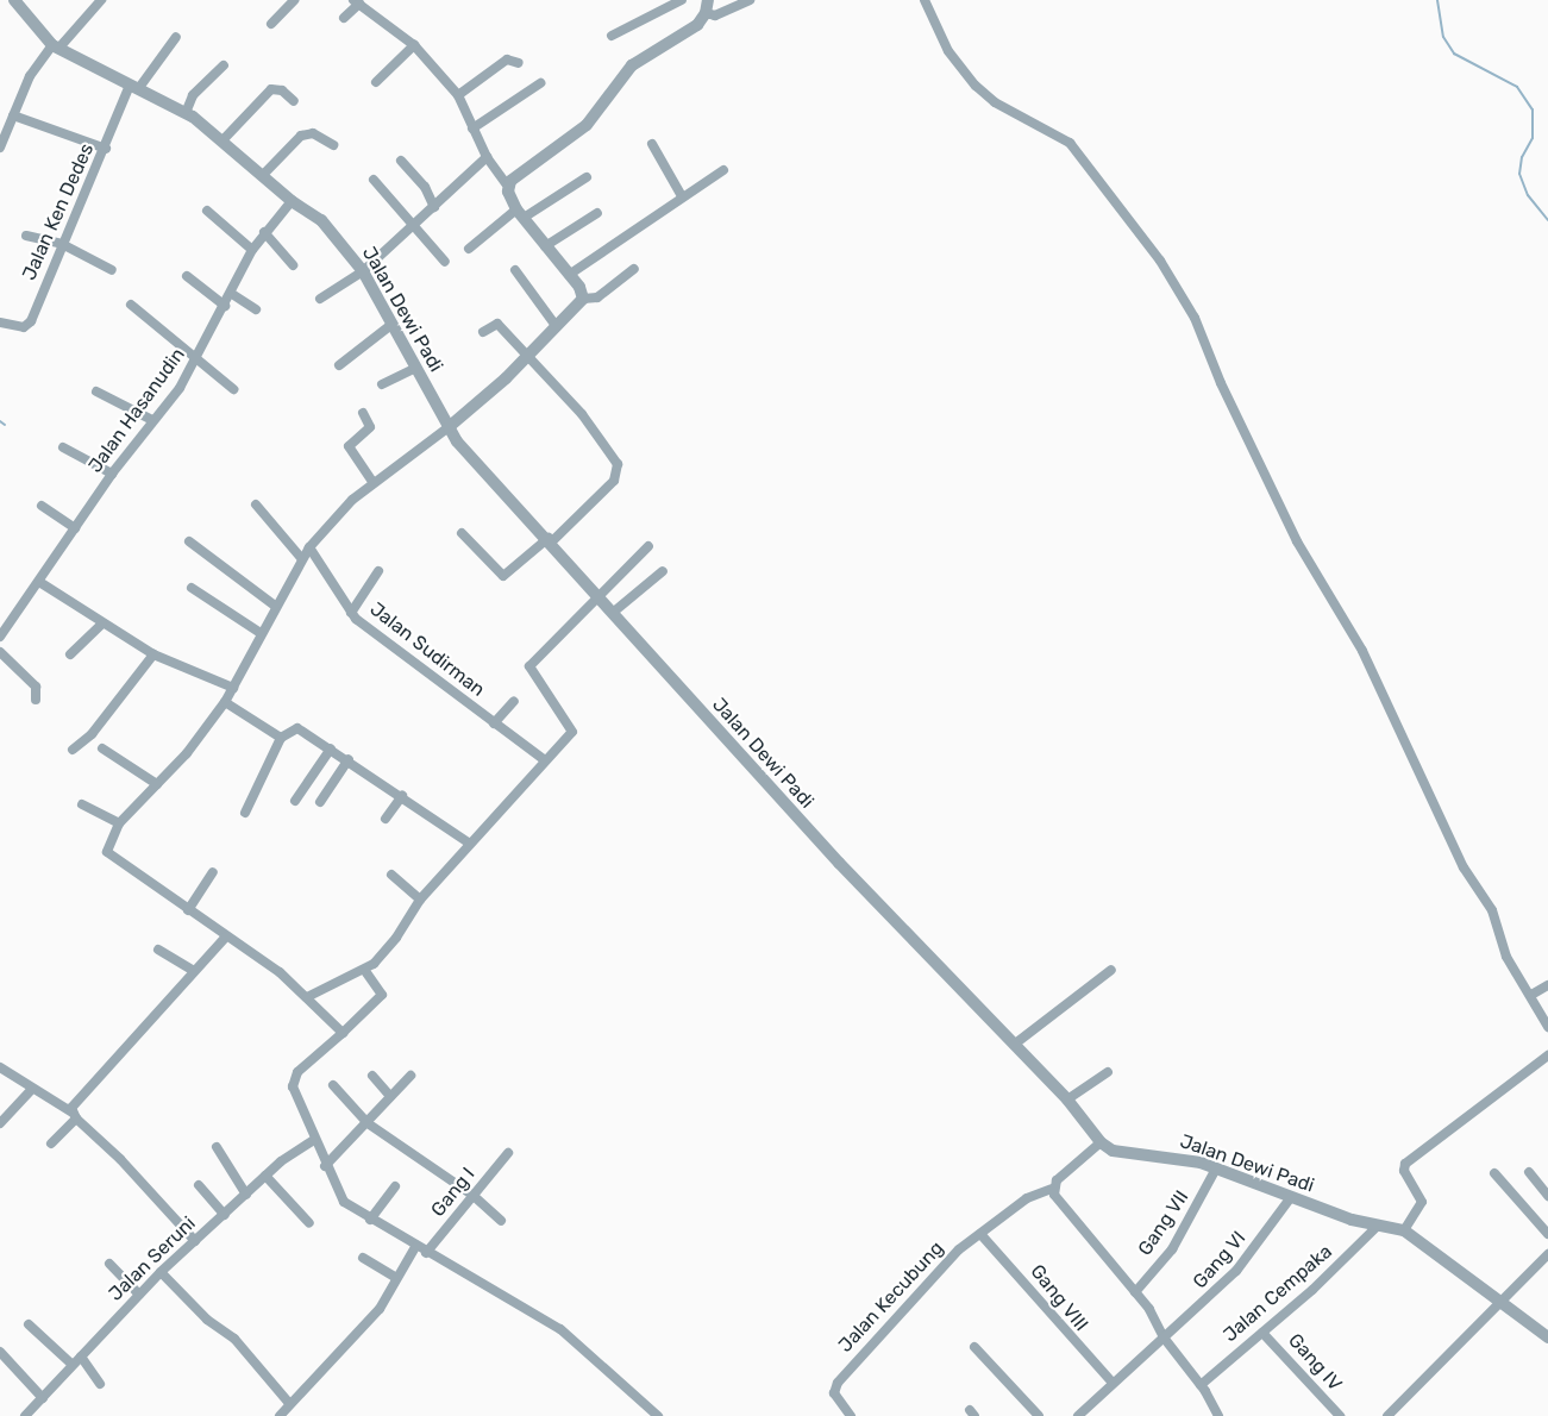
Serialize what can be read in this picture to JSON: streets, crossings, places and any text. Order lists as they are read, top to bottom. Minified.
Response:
{"streets":{"street":["Jalan Ken Dedes","Jalan Dewi Padi","Jalan Hasanudin","Jalan Sudirman","Gang I","Gang VII","Jalan Seruni","Gang VI","Jalan Cempaka","Jalan Kecubung","Gang VIII","Gang IV"]},"crossings":[["Jalan Ken Dedes","Jalan Dewi Padi"],["Jalan Dewi Padi","Jalan Hasanudin"],["Jalan Dewi Padi","Gang VII"],["Jalan Dewi Padi","Gang VI"],["Jalan Dewi Padi","Jalan Cempaka"],["Jalan Dewi Padi","Jalan Kecubung"],["Gang VI","Gang VIII"],["Jalan Cempaka","Gang IV"],["Jalan Kecubung","Gang VIII"]]}
